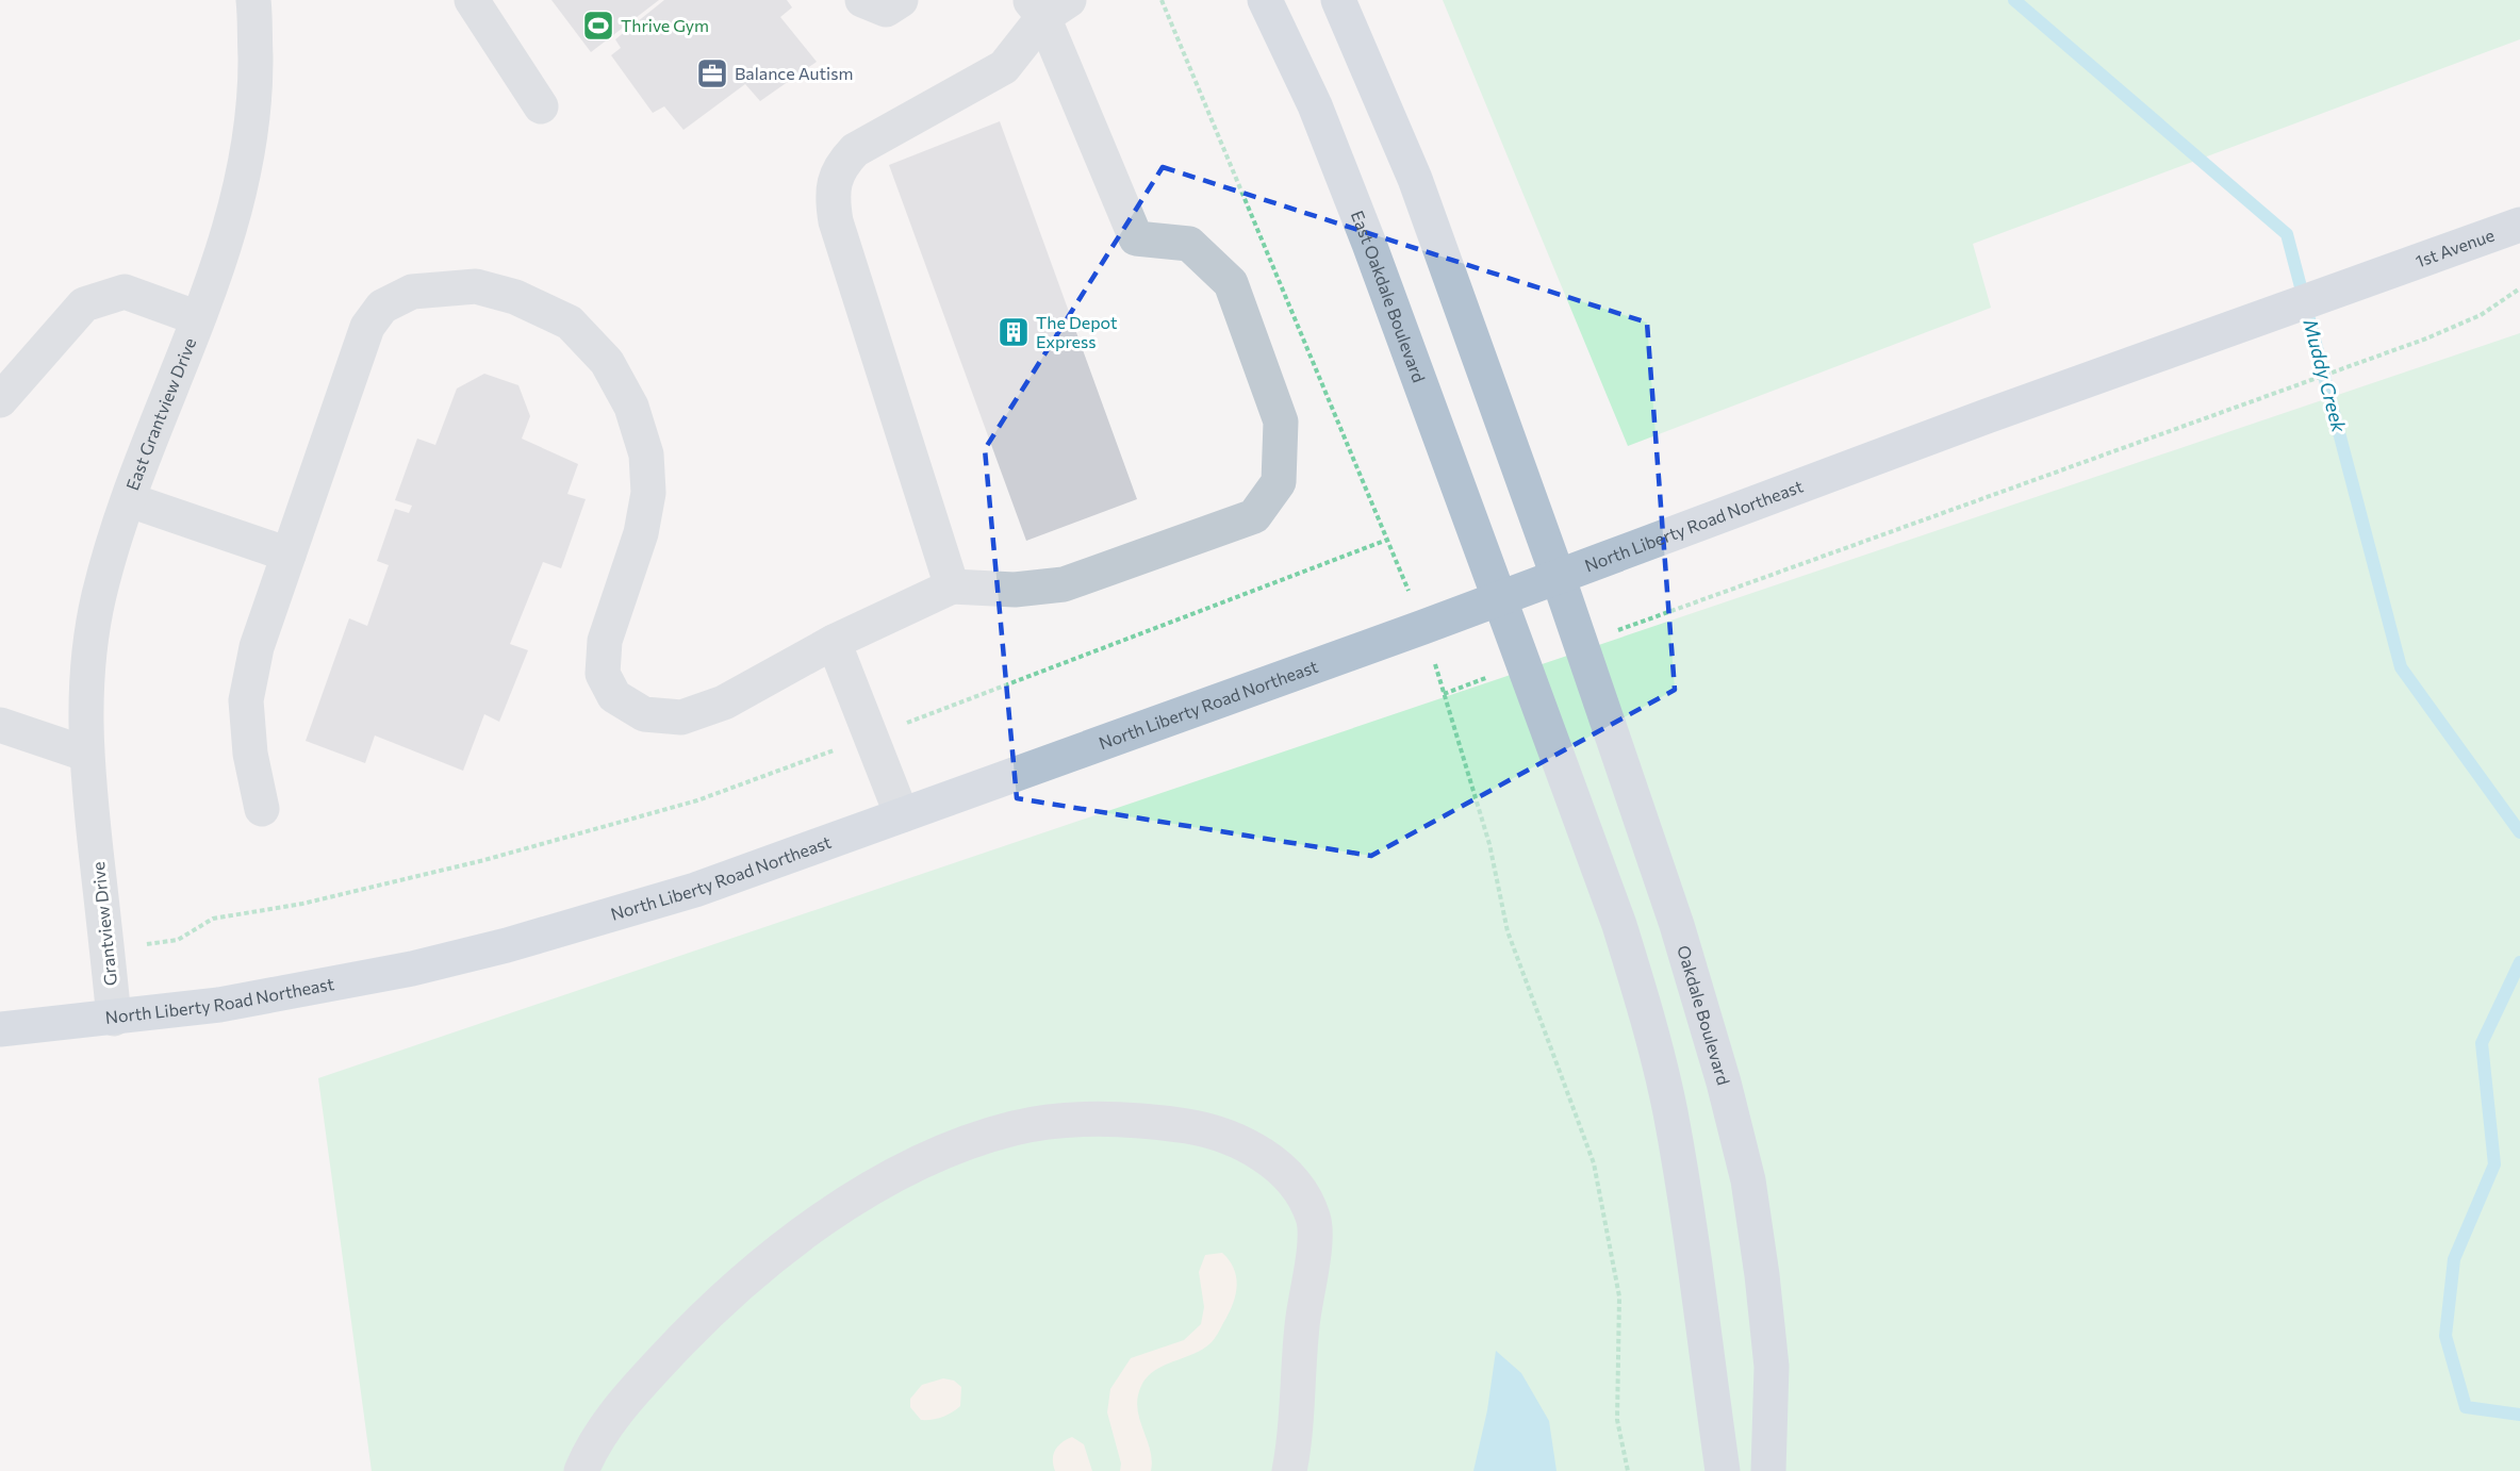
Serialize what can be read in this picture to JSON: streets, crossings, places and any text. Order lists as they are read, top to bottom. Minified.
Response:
{"streets":{"main road":["1st Avenue","East Oakdale Boulevard","North Liberty Road Northeast","Oakdale Boulevard"],"street":["East Grantview Drive","Grantview Drive"]},"crossings":[["1st Avenue","North Liberty Road Northeast"],["East Oakdale Boulevard","North Liberty Road Northeast"],["East Grantview Drive","Grantview Drive"],["North Liberty Road Northeast","Grantview Drive"],["North Liberty Road Northeast","Oakdale Boulevard"]],"water":["Muddy Creek"],"places":{"sports":["Thrive Gym"],"office":["Balance Autism"],"building":["The Depot Express"]}}
